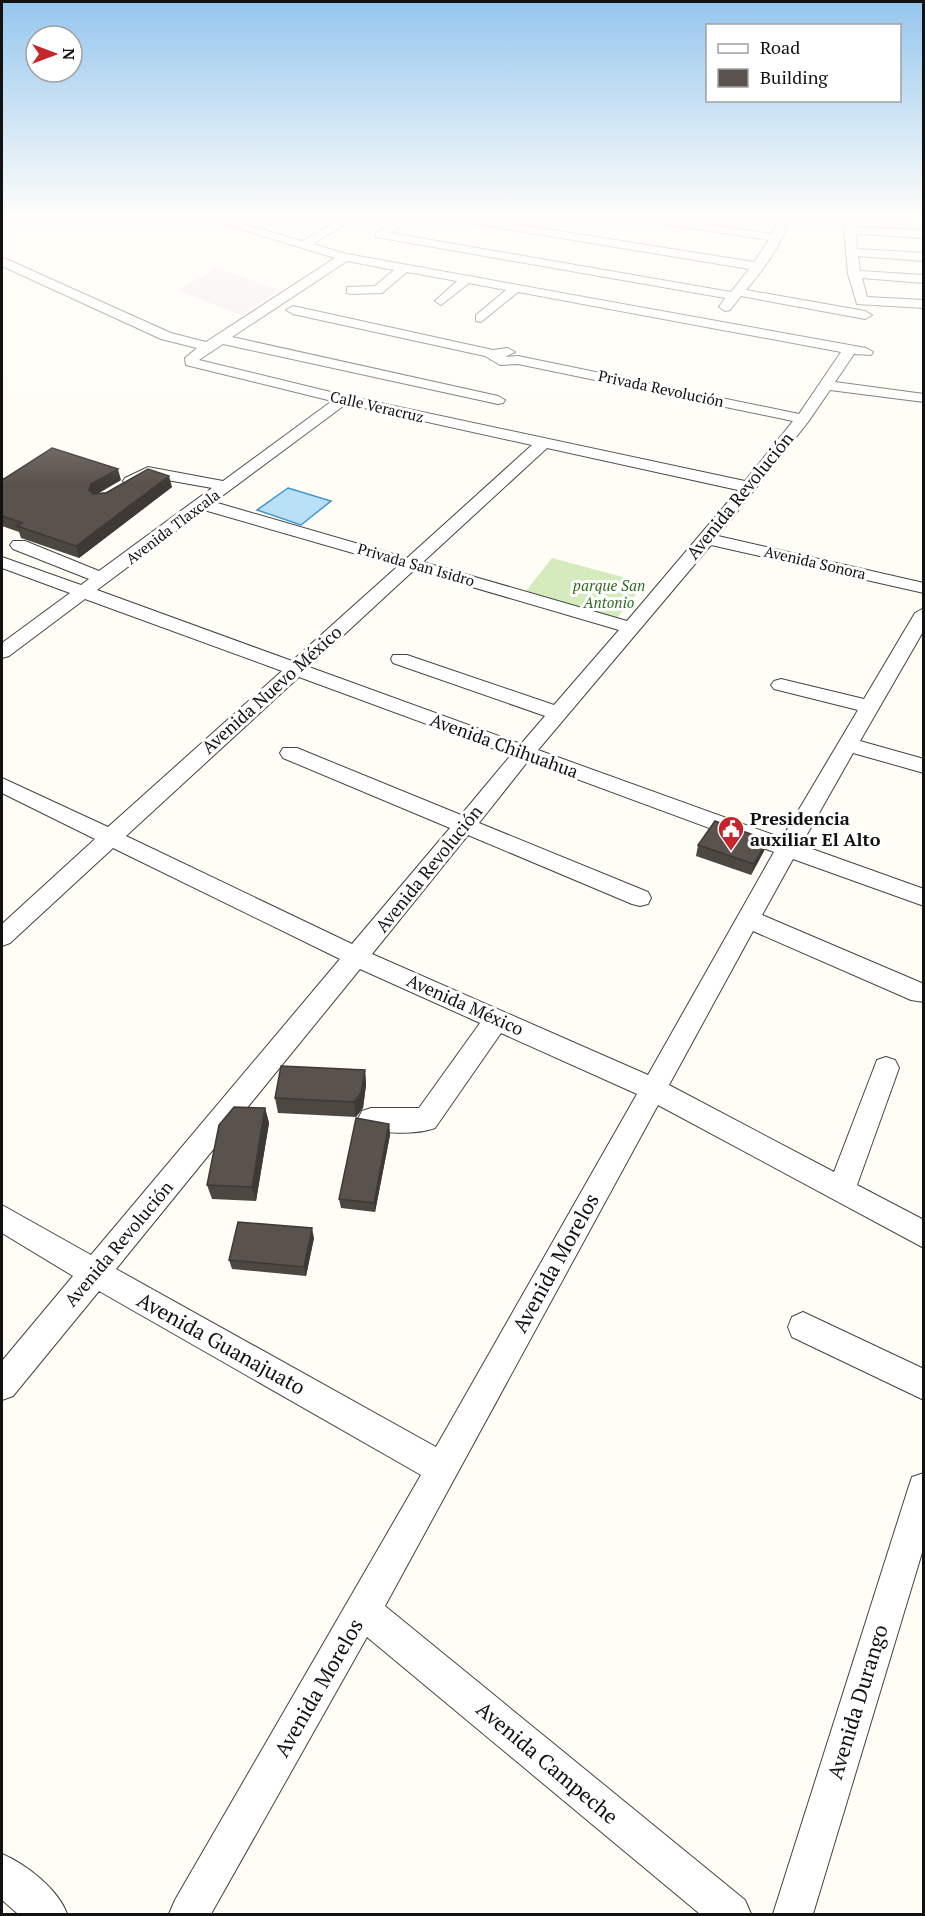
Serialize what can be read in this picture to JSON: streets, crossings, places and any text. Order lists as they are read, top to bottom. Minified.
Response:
{"streets":{"street":["Privada Revolución","Calle Veracruz","Avenida Revolución","Avenida Tlaxcala","Avenida Sonora","Privada San Isidro","Avenida Nuevo México","Avenida Chihuahua","Avenida México","Avenida Morelos","Avenida Guanajuato","Avenida Durango","Avenida Campeche"]},"crossings":[["Privada Revolución","Avenida Revolución"],["Calle Veracruz","Avenida Revolución"],["Calle Veracruz","Avenida Tlaxcala"],["Calle Veracruz","Avenida Nuevo México"],["Avenida Revolución","Avenida Sonora"],["Avenida Revolución","Privada San Isidro"],["Avenida Revolución","Avenida Chihuahua"],["Avenida Revolución","Avenida México"],["Avenida Revolución","Avenida Guanajuato"],["Avenida Tlaxcala","Privada San Isidro"],["Avenida Tlaxcala","Avenida Chihuahua"],["Privada San Isidro","Avenida Nuevo México"],["Avenida Nuevo México","Avenida Chihuahua"],["Avenida Nuevo México","Avenida México"],["Avenida Chihuahua","Avenida Morelos"],["Avenida México","Avenida Morelos"],["Avenida Morelos","Avenida Guanajuato"],["Avenida Morelos","Avenida Campeche"]],"parks":["parque San Antonio"],"places":{"public building":["Presidencia auxiliar El Alto"]},"legend":["Road","Building"],"north":"right"}
